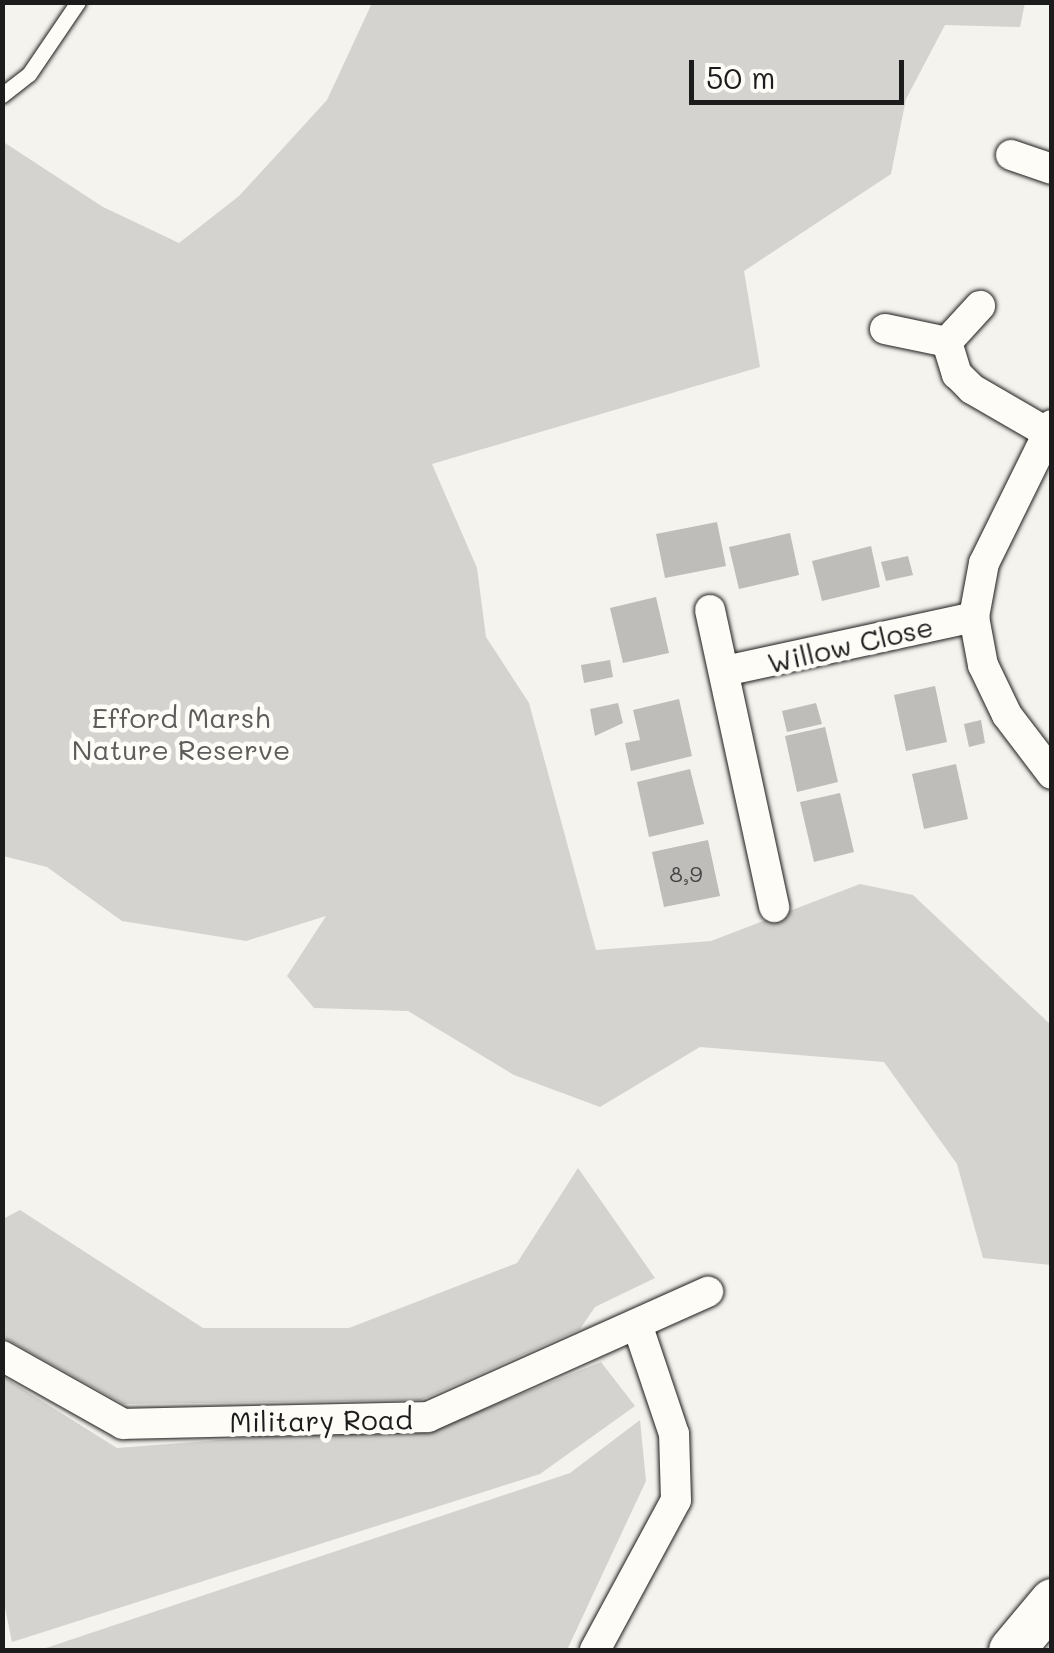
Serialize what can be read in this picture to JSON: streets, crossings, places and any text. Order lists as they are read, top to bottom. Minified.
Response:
{"streets":{"street":["Willow Close","Military Road"]},"parks":["Efford Marsh Nature Reserve"],"house_numbers":["8,9"],"scale_bar":"50 m"}
